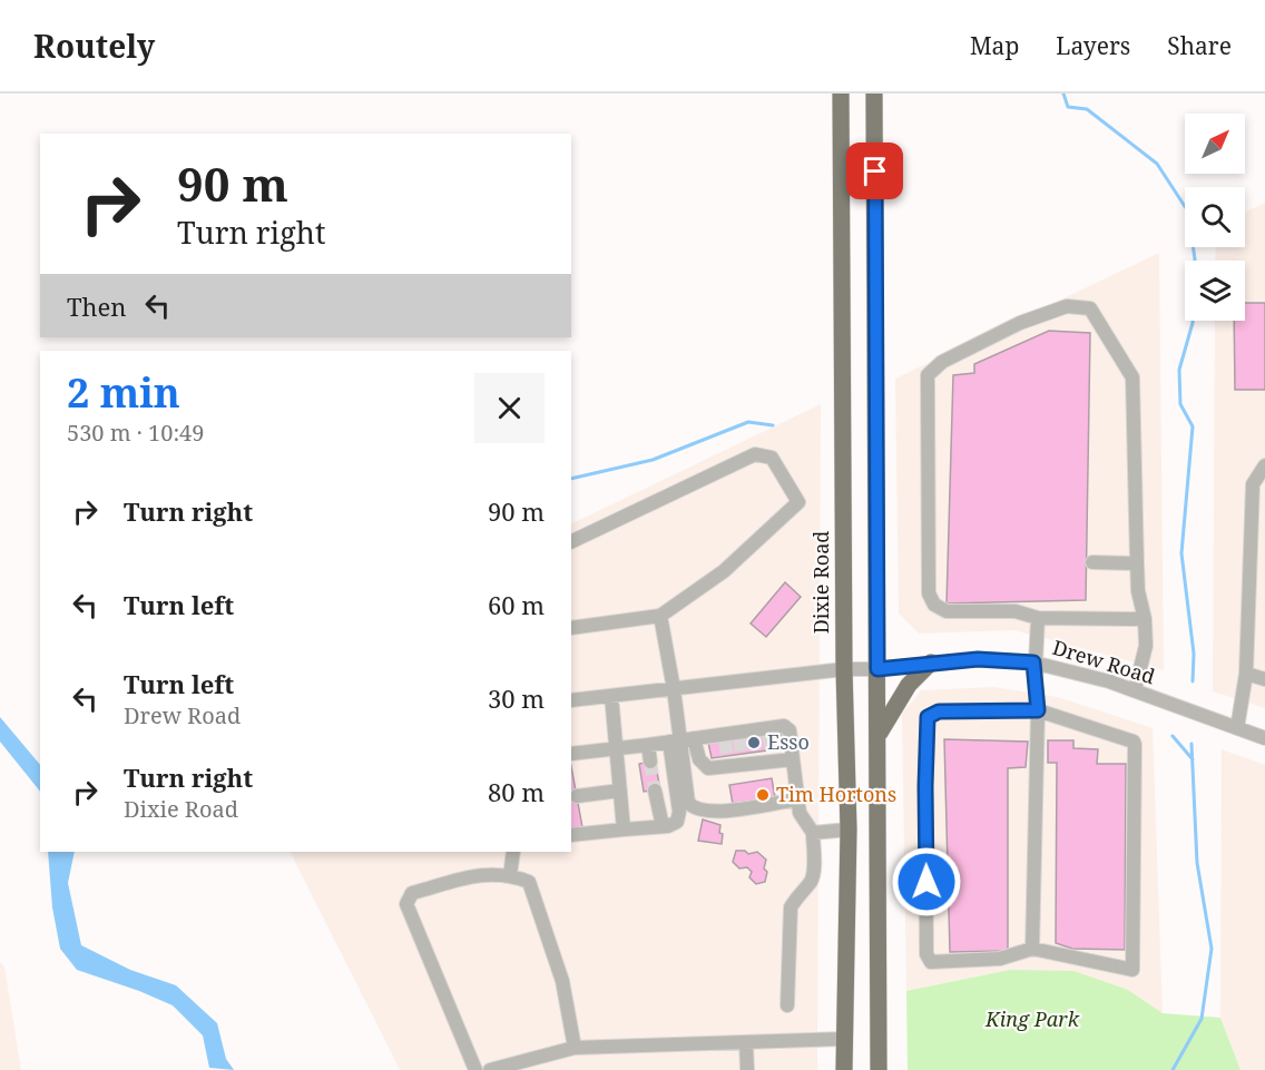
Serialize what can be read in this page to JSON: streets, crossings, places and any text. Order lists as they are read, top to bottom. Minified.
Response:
{"streets":{"main road":["Dixie Road"],"street":["Drew Road"]},"crossings":[["Dixie Road","Drew Road"]],"parks":["King Park"],"places":["Esso","Tim Hortons"],"north":"top right","page":{"header":"Routely","nav":["Map","Layers","Share"],"turn":["90 m","Turn right"],"then":"Then","heading":["2 min","530 m · 10:49"],"list":[{"name":"Turn right","value":"90 m"},{"name":"Turn left","value":"60 m"},{"name":"Turn left","note":"Drew Road","value":"30 m"},{"name":"Turn right","note":"Dixie Road","value":"80 m"}]}}
